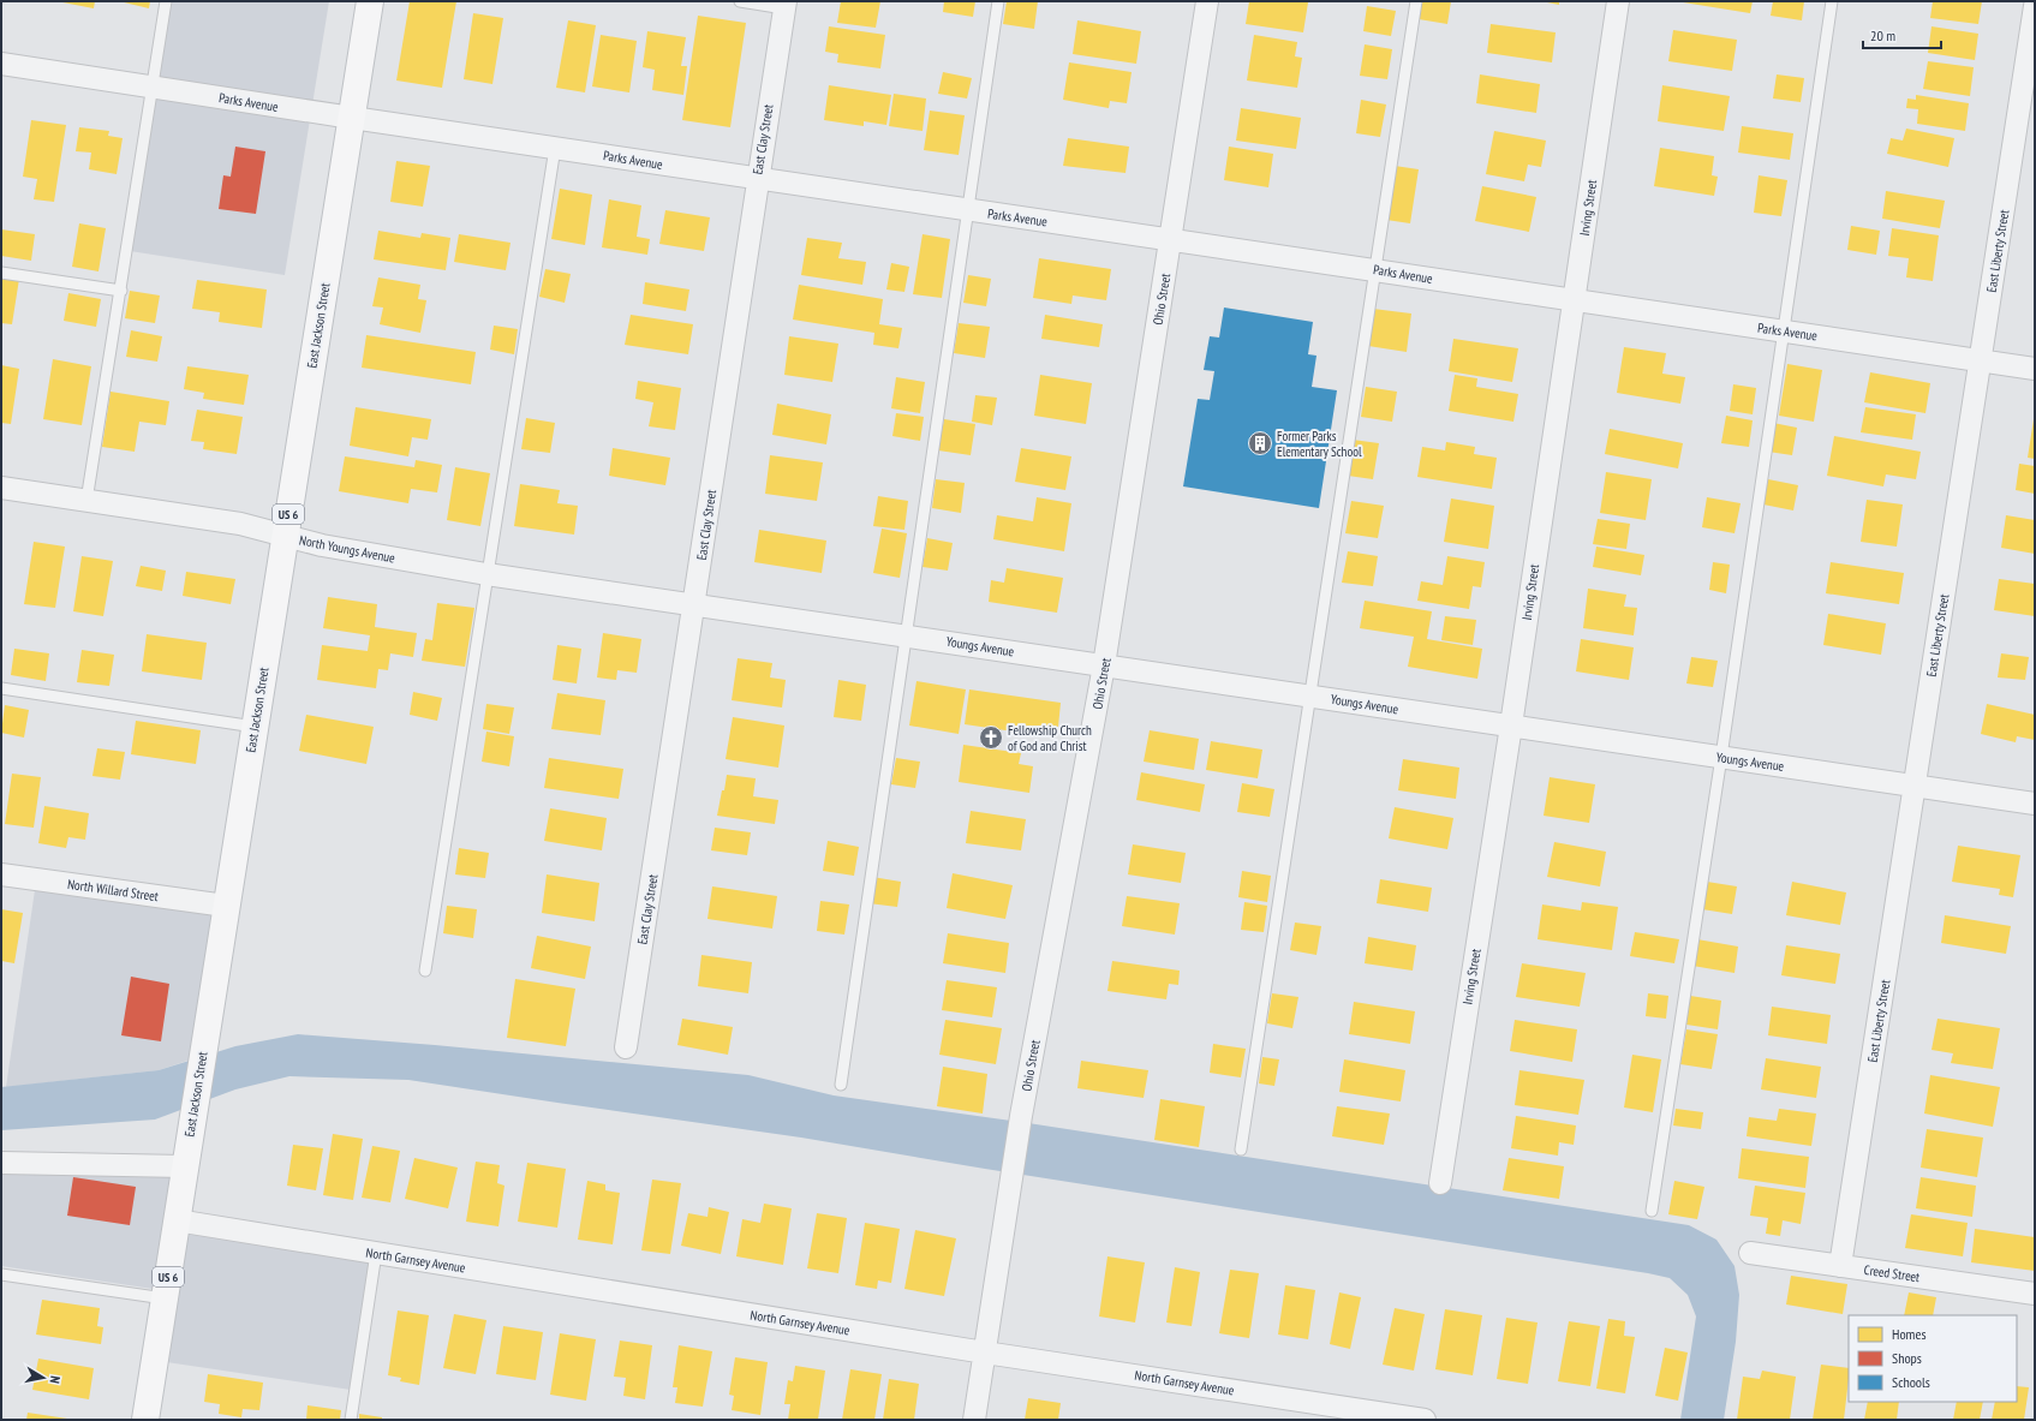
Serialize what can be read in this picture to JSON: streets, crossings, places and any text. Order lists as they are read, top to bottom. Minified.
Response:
{"streets":{"main road":["East Jackson Street","US 6"],"street":["Parks Avenue","East Clay Street","Irving Street","East Liberty Street","Ohio Street","North Youngs Avenue","Youngs Avenue","North Willard Street","North Garnsey Avenue","Creed Street"]},"crossings":[["Parks Avenue","East Clay Street"],["Parks Avenue","Irving Street"],["Parks Avenue","East Liberty Street"],["Parks Avenue","Ohio Street"],["Parks Avenue","East Jackson Street"],["East Clay Street","North Youngs Avenue"],["East Clay Street","Youngs Avenue"],["Irving Street","Youngs Avenue"],["East Liberty Street","Youngs Avenue"],["East Liberty Street","Creed Street"],["Ohio Street","Youngs Avenue"],["Ohio Street","North Garnsey Avenue"],["East Jackson Street","North Youngs Avenue"],["East Jackson Street","North Willard Street"],["East Jackson Street","North Garnsey Avenue"],["North Youngs Avenue","Youngs Avenue"]],"places":{"building":["Former Parks Elementary School"],"church":["Fellowship Church of God and Christ"]},"legend":["Homes","Shops","Schools"],"scale_bar":"20 m","north":"right"}
